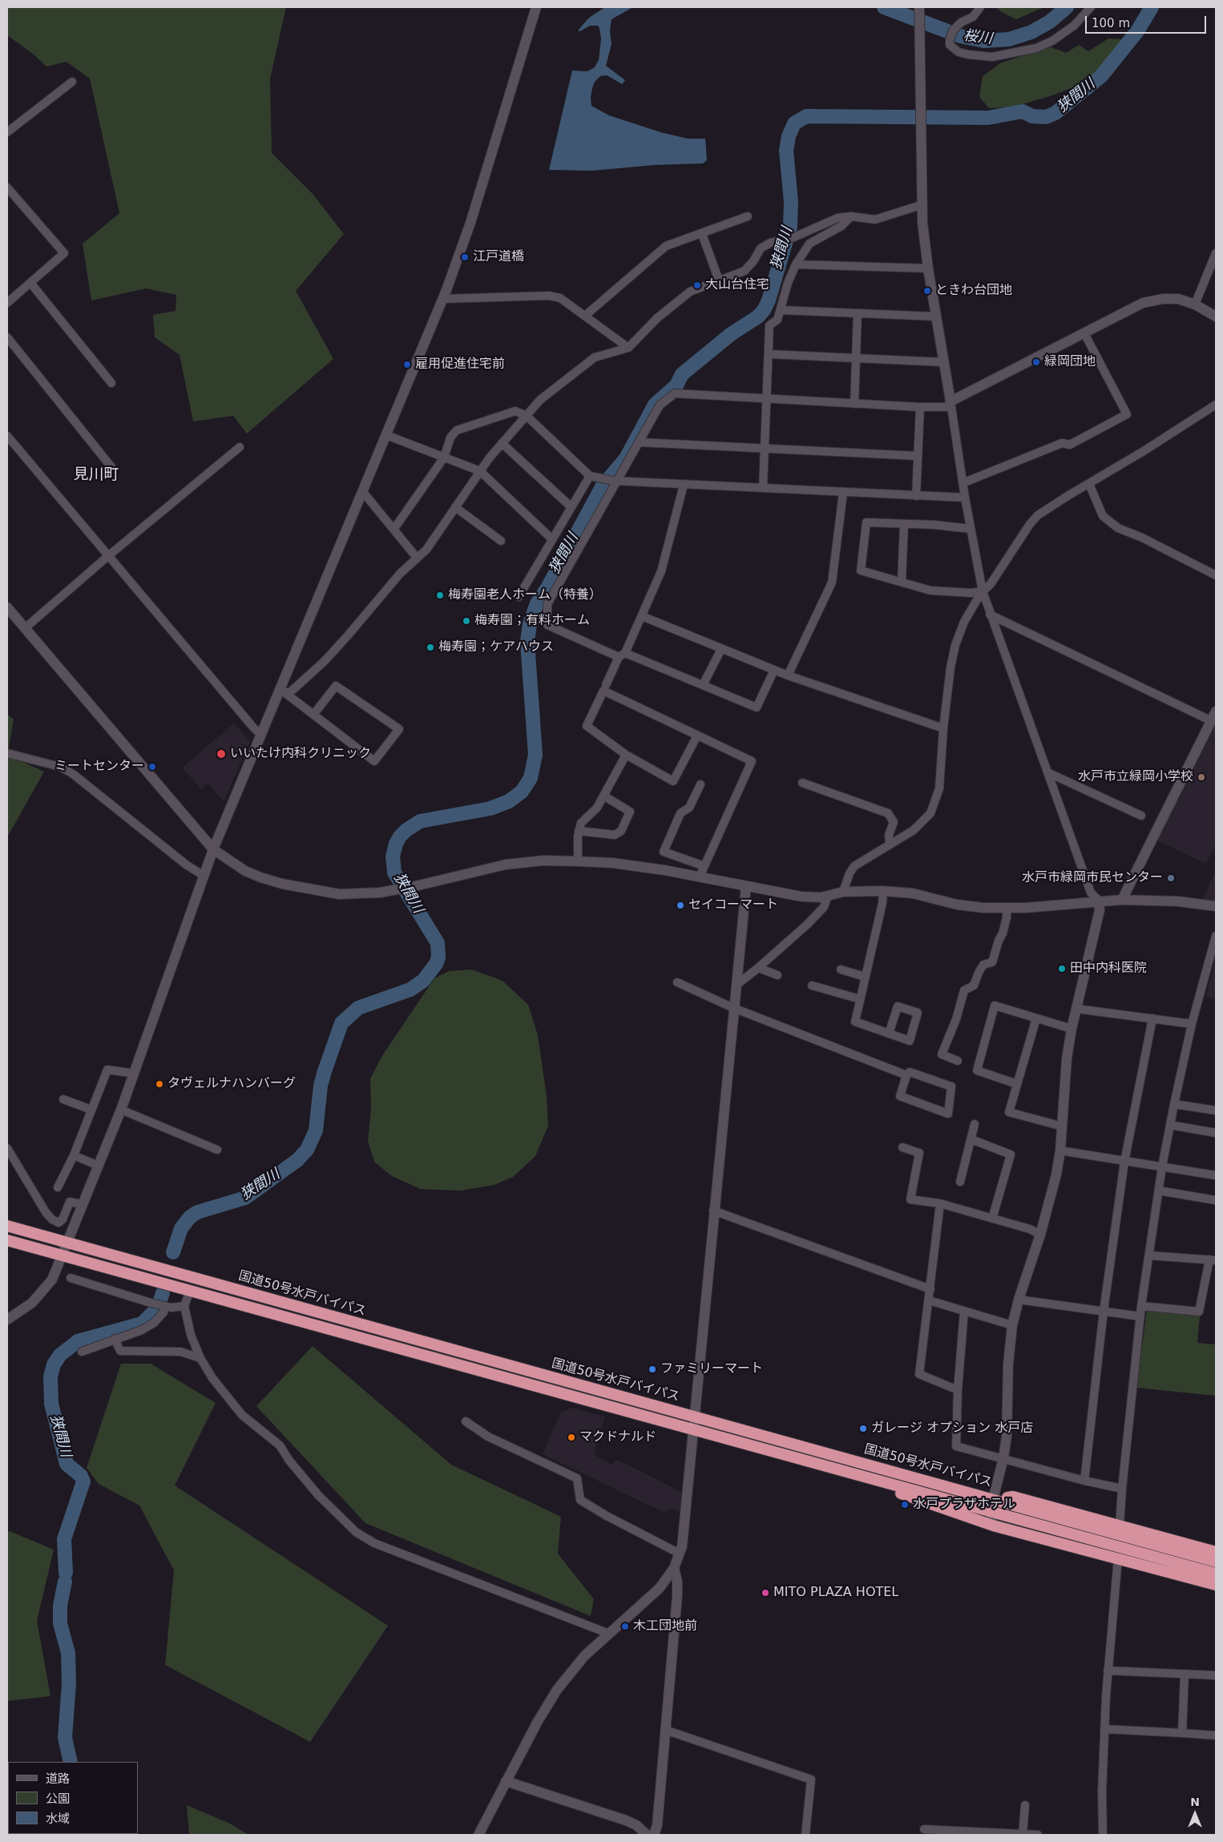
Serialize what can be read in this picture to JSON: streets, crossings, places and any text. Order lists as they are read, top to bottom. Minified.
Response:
{"streets":{"highway":["国道50号水戸バイパス"]},"districts":["見川町"],"water":["桜川","狭間川"],"places":["江戸道橋","大山台住宅","ときわ台団地","緑岡団地","雇用促進住宅前","梅寿園老人ホーム（特養）","梅寿園；有料ホーム","梅寿園；ケアハウス","いいたけ内科クリニック","ミートセンター","水戸市立緑岡小学校","水戸市緑岡市民センター","セイコーマート","田中内科医院","タヴェルナハンバーグ","ファミリーマート","ガレージ オプション 水戸店","マクドナルド","水戸プラザホテル","MITO PLAZA HOTEL","木工団地前"],"legend":["道路","公園","水域"],"scale_bar":"100 m","north":"top"}
